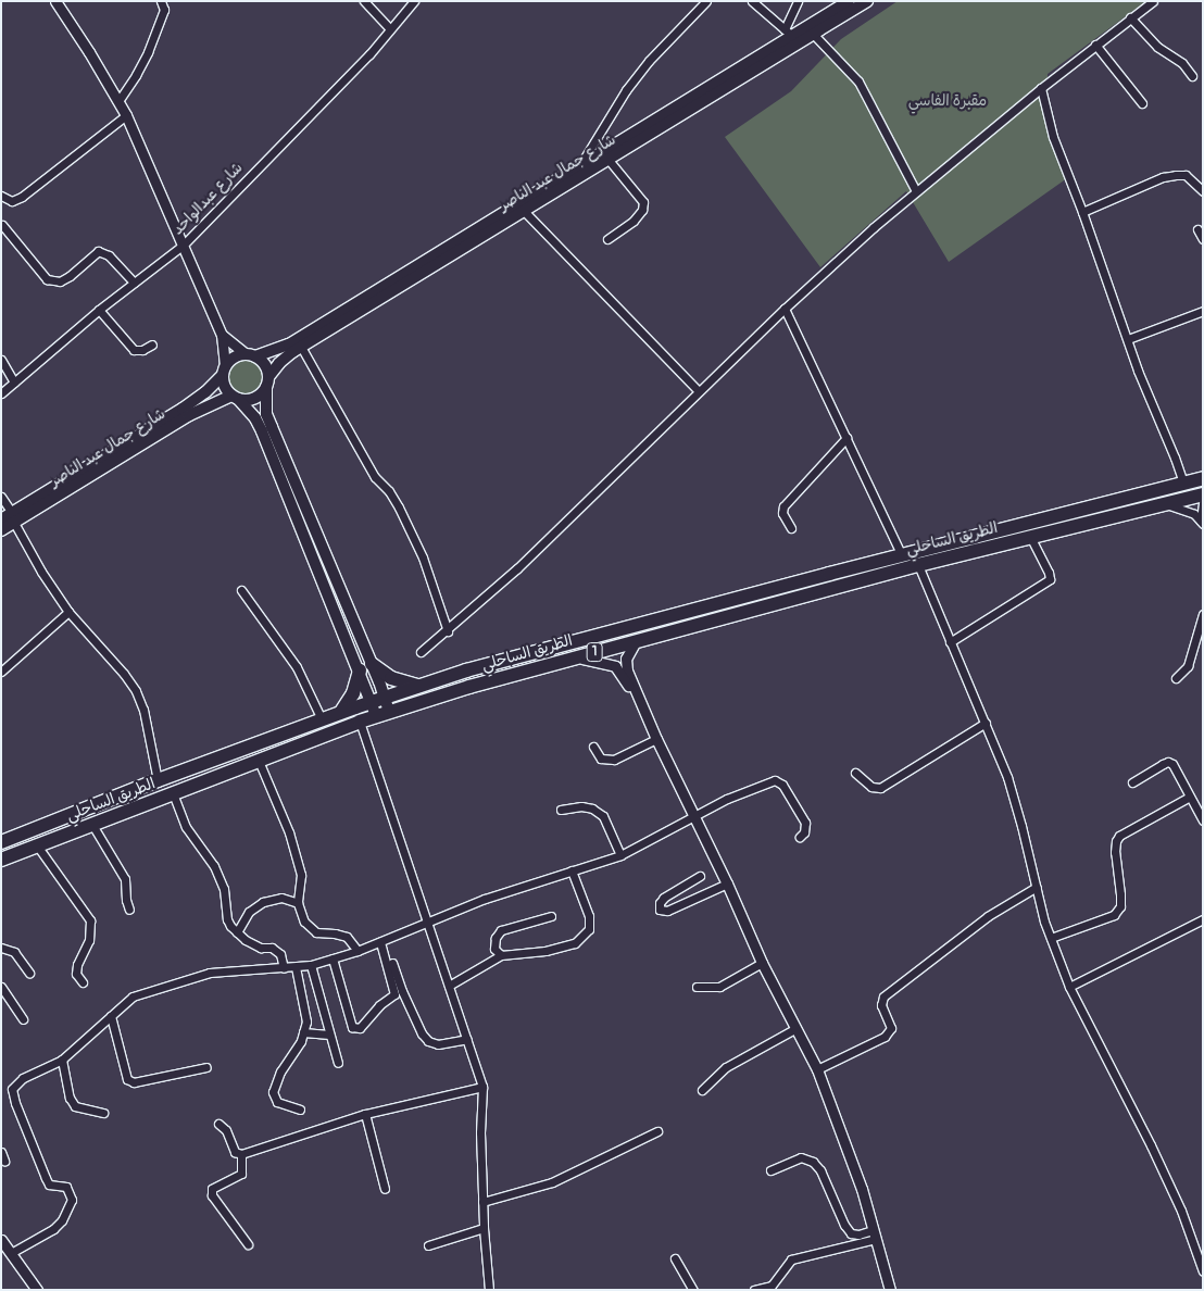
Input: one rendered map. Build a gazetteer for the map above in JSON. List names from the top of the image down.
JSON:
{
  "streets": {
    "highway": ["الطريق الساحلي", "1"],
    "main road": ["شارع جمال عبد الناصر"],
    "street": ["شارع عبدالواحد"]
  },
  "parks": ["مقبرة الفاسي"]
}
